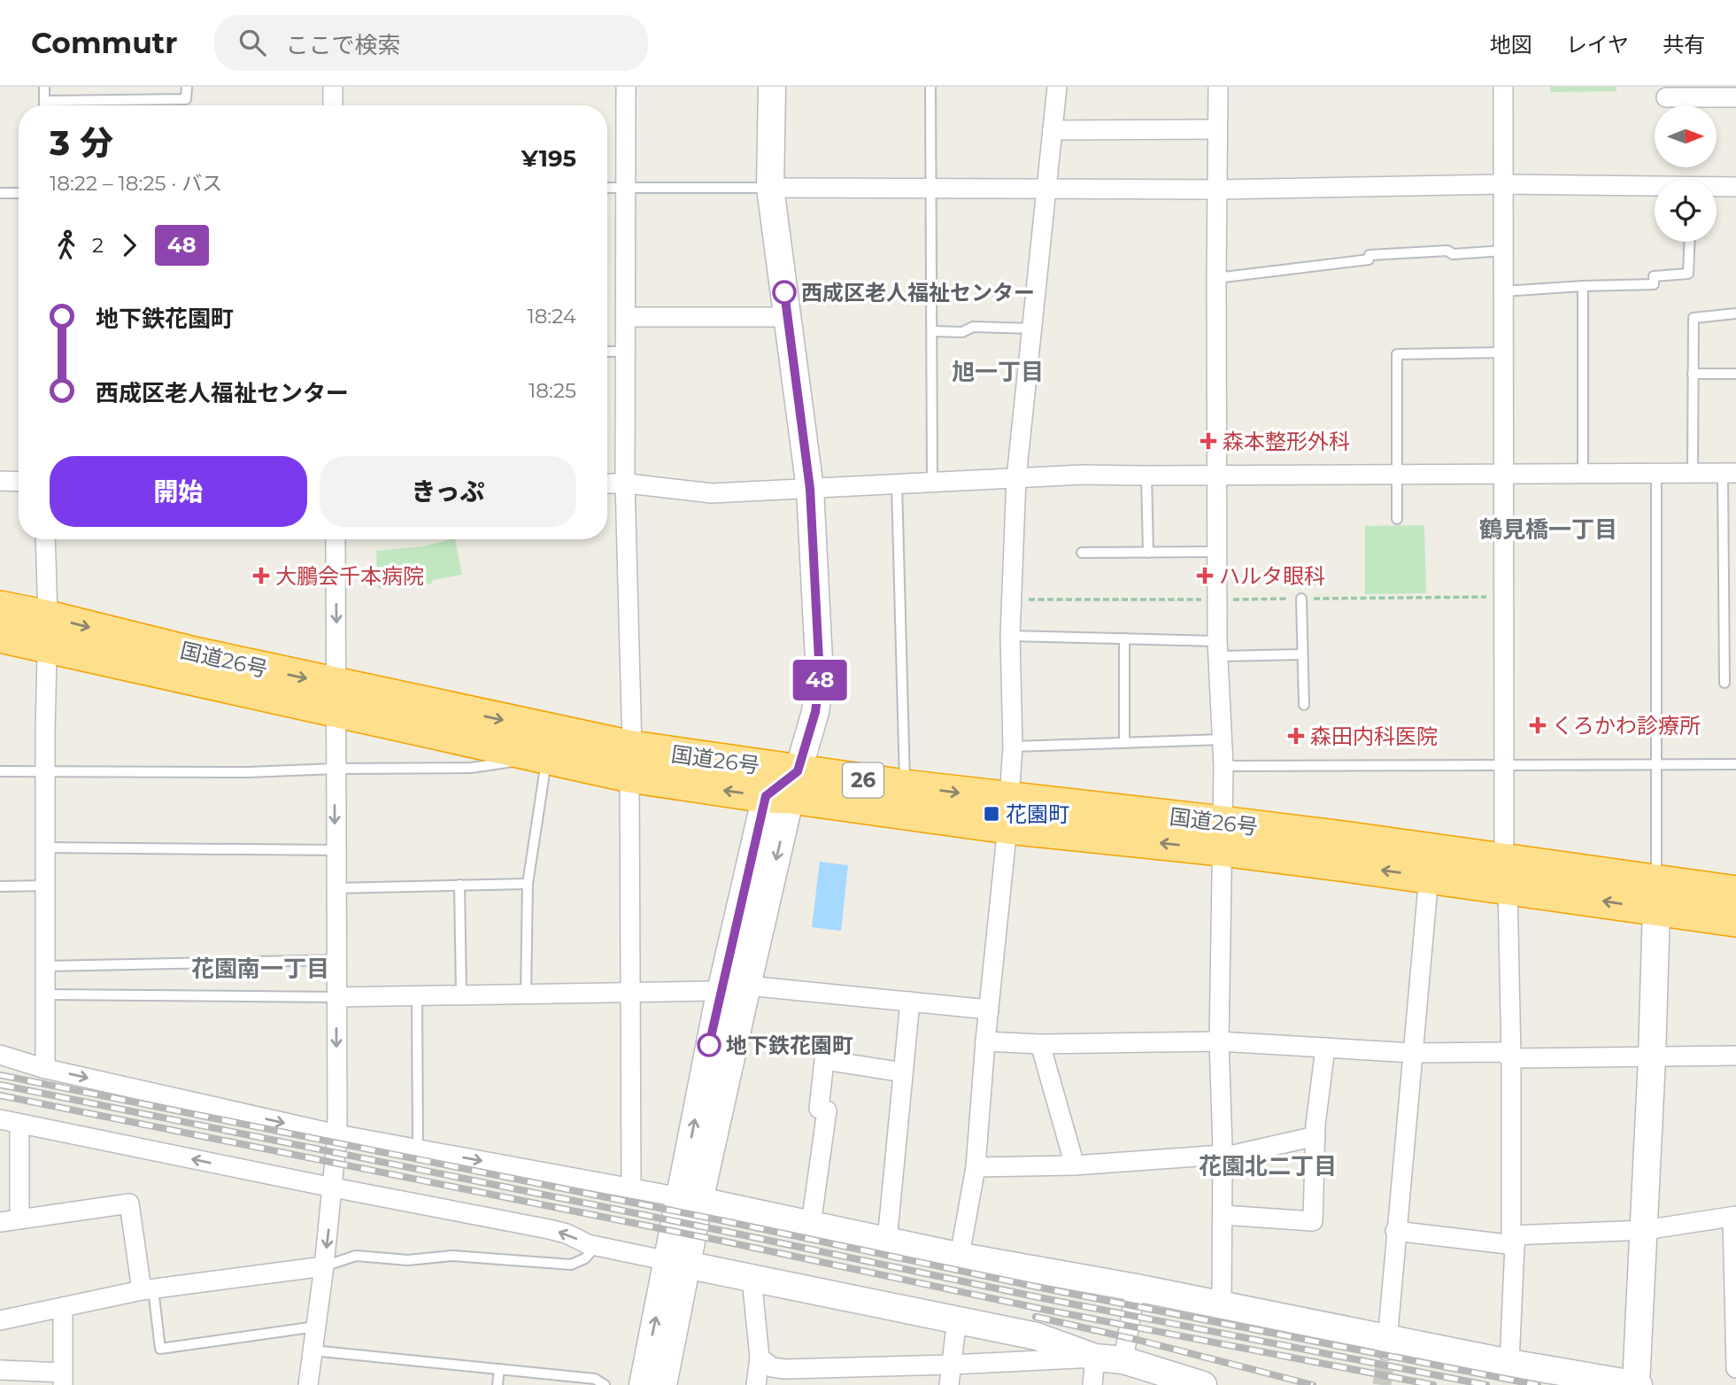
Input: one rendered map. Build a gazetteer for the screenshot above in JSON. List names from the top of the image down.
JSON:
{
  "streets": {
    "highway": ["国道26号", "26"]
  },
  "districts": [
    "旭一丁目",
    "鶴見橋一丁目",
    "花園南一丁目",
    "花園北二丁目"
  ],
  "places": {
    "other": ["西成区老人福祉センター", "地下鉄花園町"],
    "health": [
      "森本整形外科",
      "大鵬会千本病院",
      "ハルタ眼科",
      "くろかわ診療所",
      "森田内科医院"
    ],
    "transit": ["花園町"]
  },
  "lines": ["bus line 48"],
  "north": "right",
  "page": {
    "header": "Commutr",
    "search": "ここで検索",
    "nav": ["地図", "レイヤ", "共有"],
    "on_map": "48",
    "heading": ["3 分", "18:22 – 18:25 · バス", "¥195"],
    "legs": ["2", "48"],
    "list": [
      {
        "name": "地下鉄花園町",
        "value": "18:24"
      },
      {
        "name": "西成区老人福祉センター",
        "value": "18:25"
      }
    ],
    "buttons": ["開始", "きっぷ"]
  }
}
